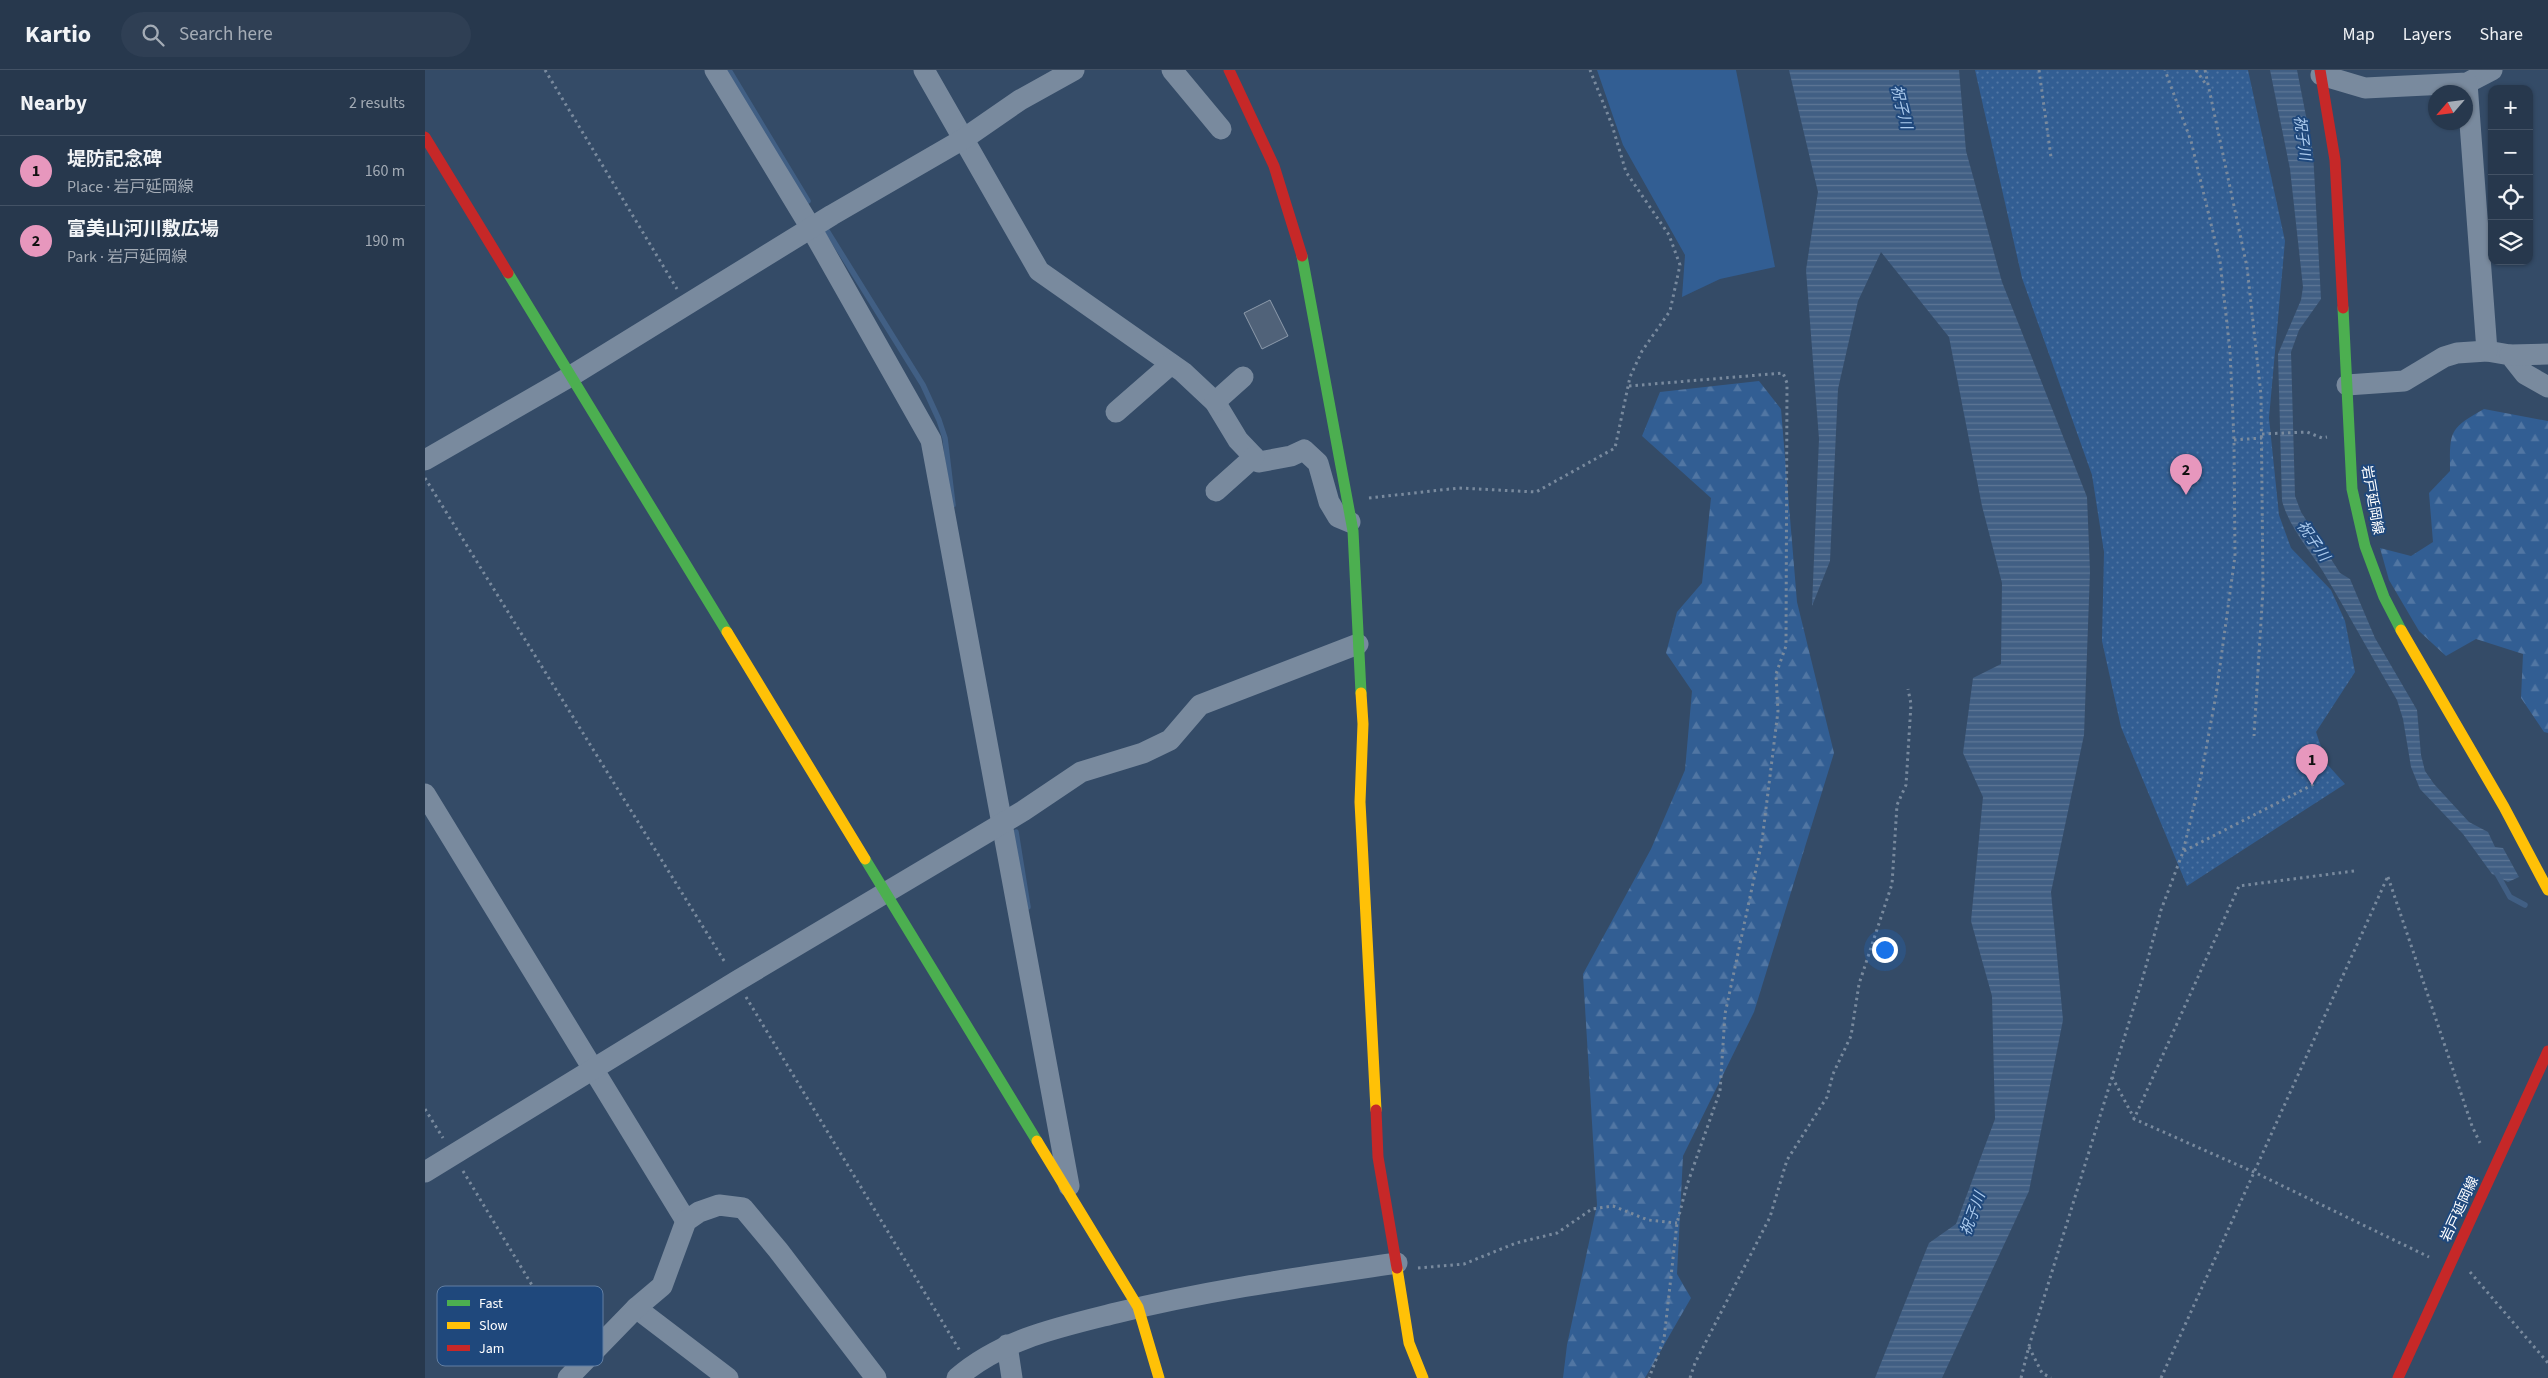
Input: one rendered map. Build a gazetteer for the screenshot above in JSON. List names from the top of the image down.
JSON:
{
  "streets": {
    "street": ["岩戸延岡線"]
  },
  "water": ["祝子川"],
  "legend": ["Fast", "Slow", "Jam"],
  "north": "bottom left",
  "page": {
    "header": "Kartio",
    "search": "Search here",
    "nav": ["Map", "Layers", "Share"],
    "heading": ["Nearby", "2 results"],
    "map_buttons": ["+", "−"],
    "list": [
      {
        "mark": "1",
        "name": "堤防記念碑",
        "note": "Place · 岩戸延岡線",
        "value": "160 m"
      },
      {
        "mark": "2",
        "name": "富美山河川敷広場",
        "note": "Park · 岩戸延岡線",
        "value": "190 m"
      }
    ],
    "pins": ["2", "1"]
  }
}
